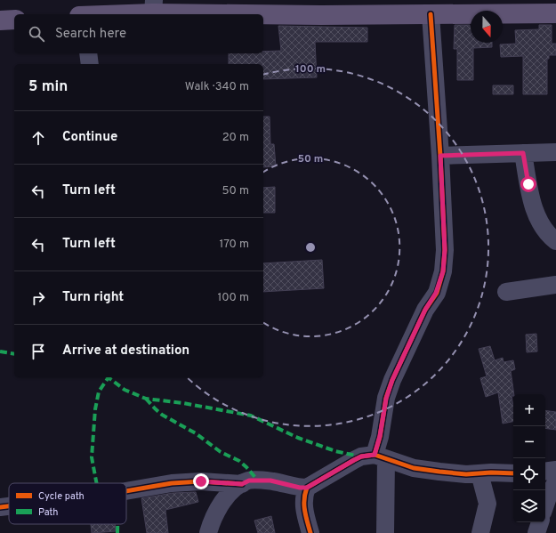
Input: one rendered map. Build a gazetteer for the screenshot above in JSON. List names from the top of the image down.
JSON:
{
  "legend": ["Cycle path", "Path"],
  "north": "bottom",
  "page": {
    "search": "Search here",
    "heading": ["5 min", "Walk · 340 m"],
    "list": [
      ["Continue", "20 m"],
      ["Turn left", "50 m"],
      ["Turn left", "170 m"],
      ["Turn right", "100 m"],
      "Arrive at destination"
    ],
    "map_buttons": ["+", "−"]
  },
  "rings": ["100 m", "50 m"]
}
